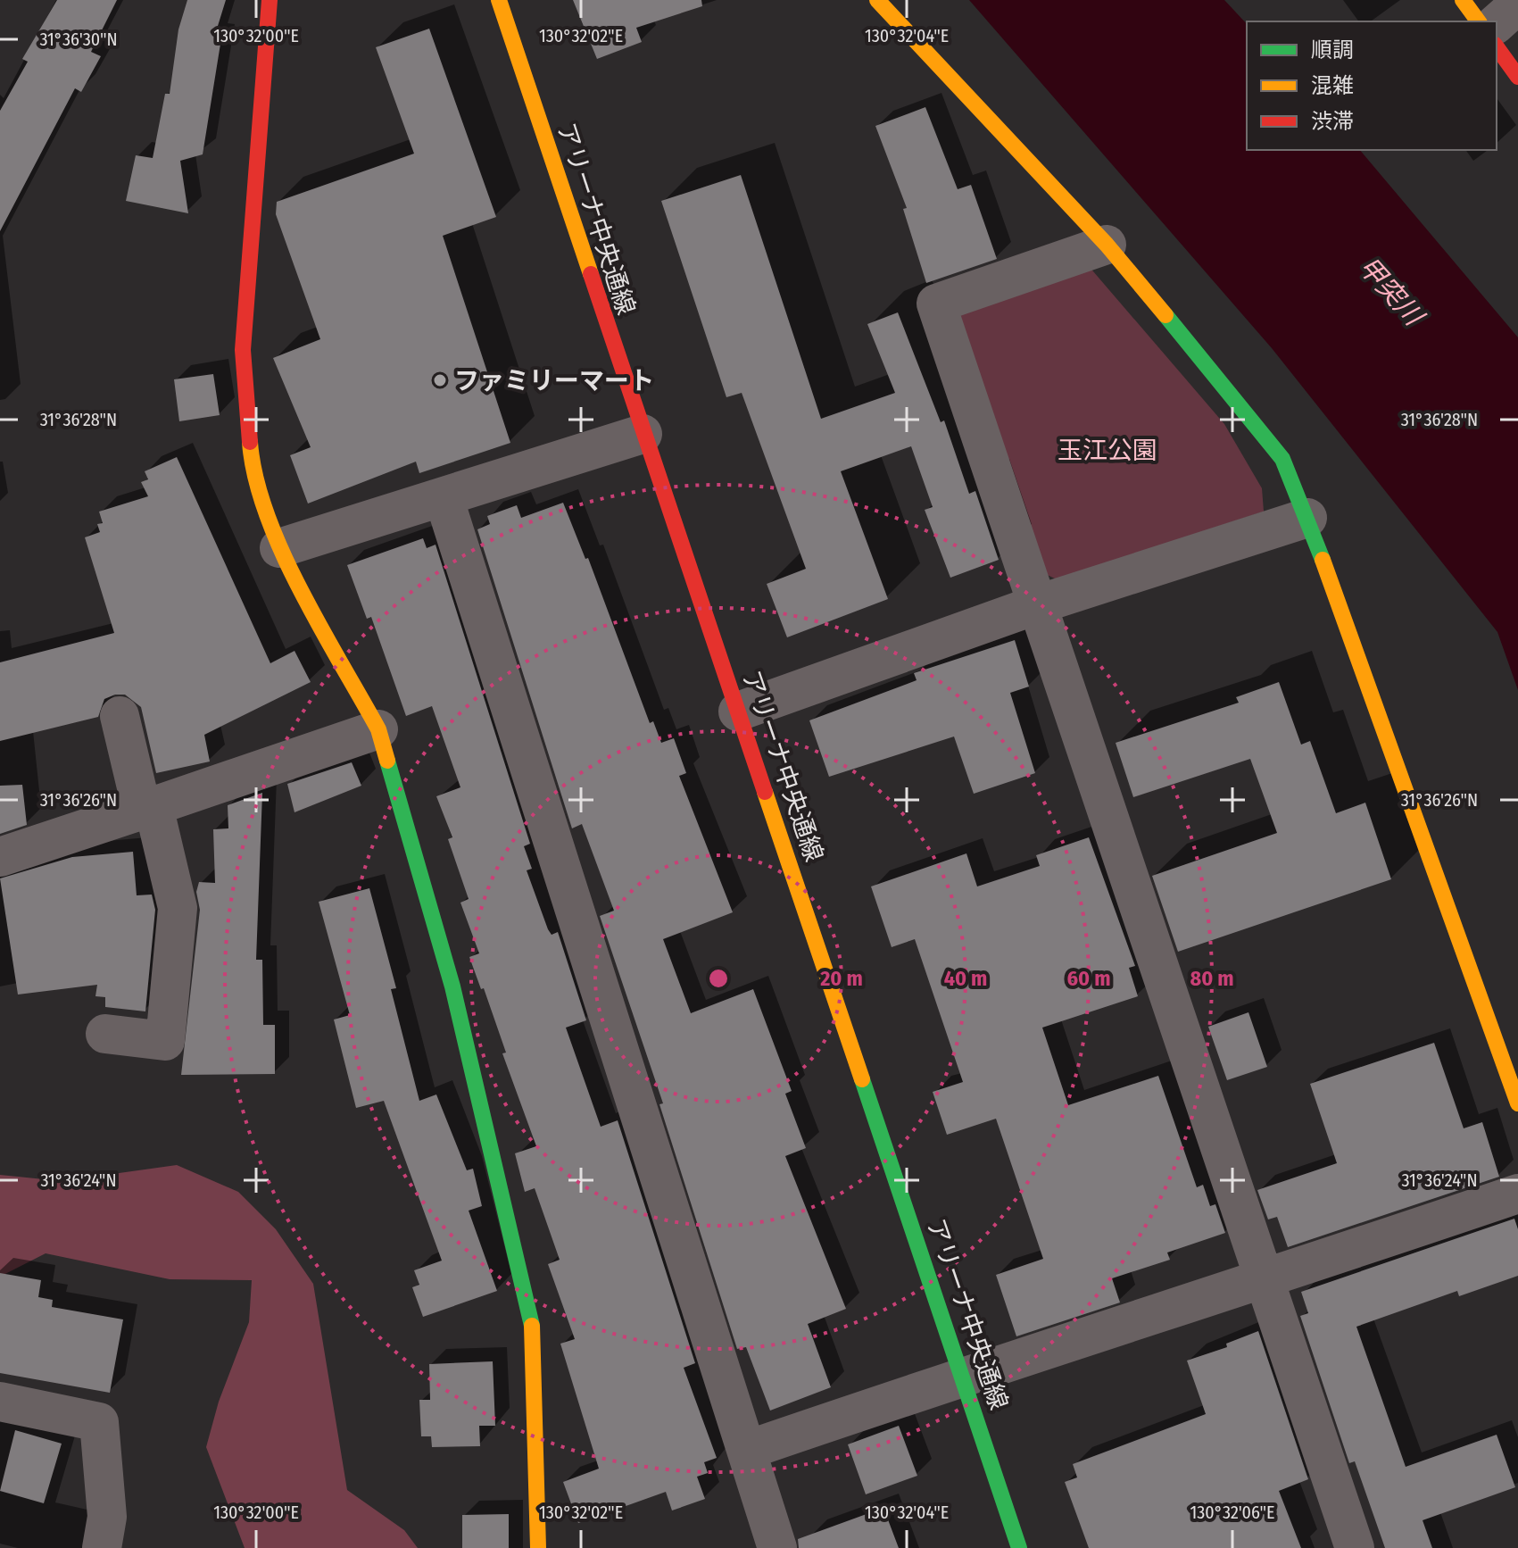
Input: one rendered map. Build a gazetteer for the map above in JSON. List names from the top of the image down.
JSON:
{
  "streets": {
    "main road": ["アリーナ中央通線"]
  },
  "water": ["甲突川"],
  "parks": ["玉江公園"],
  "places": ["ファミリーマート"],
  "legend": ["順調", "混雑", "渋滞"],
  "coordinates": [
    "130°32'00\"E",
    "130°32'02\"E",
    "130°32'04\"E",
    "31°36'30\"N",
    "31°36'28\"N",
    "31°36'26\"N",
    "31°36'24\"N",
    "130°32'06\"E"
  ],
  "rings": [
    "20 m",
    "40 m",
    "60 m",
    "80 m"
  ]
}
